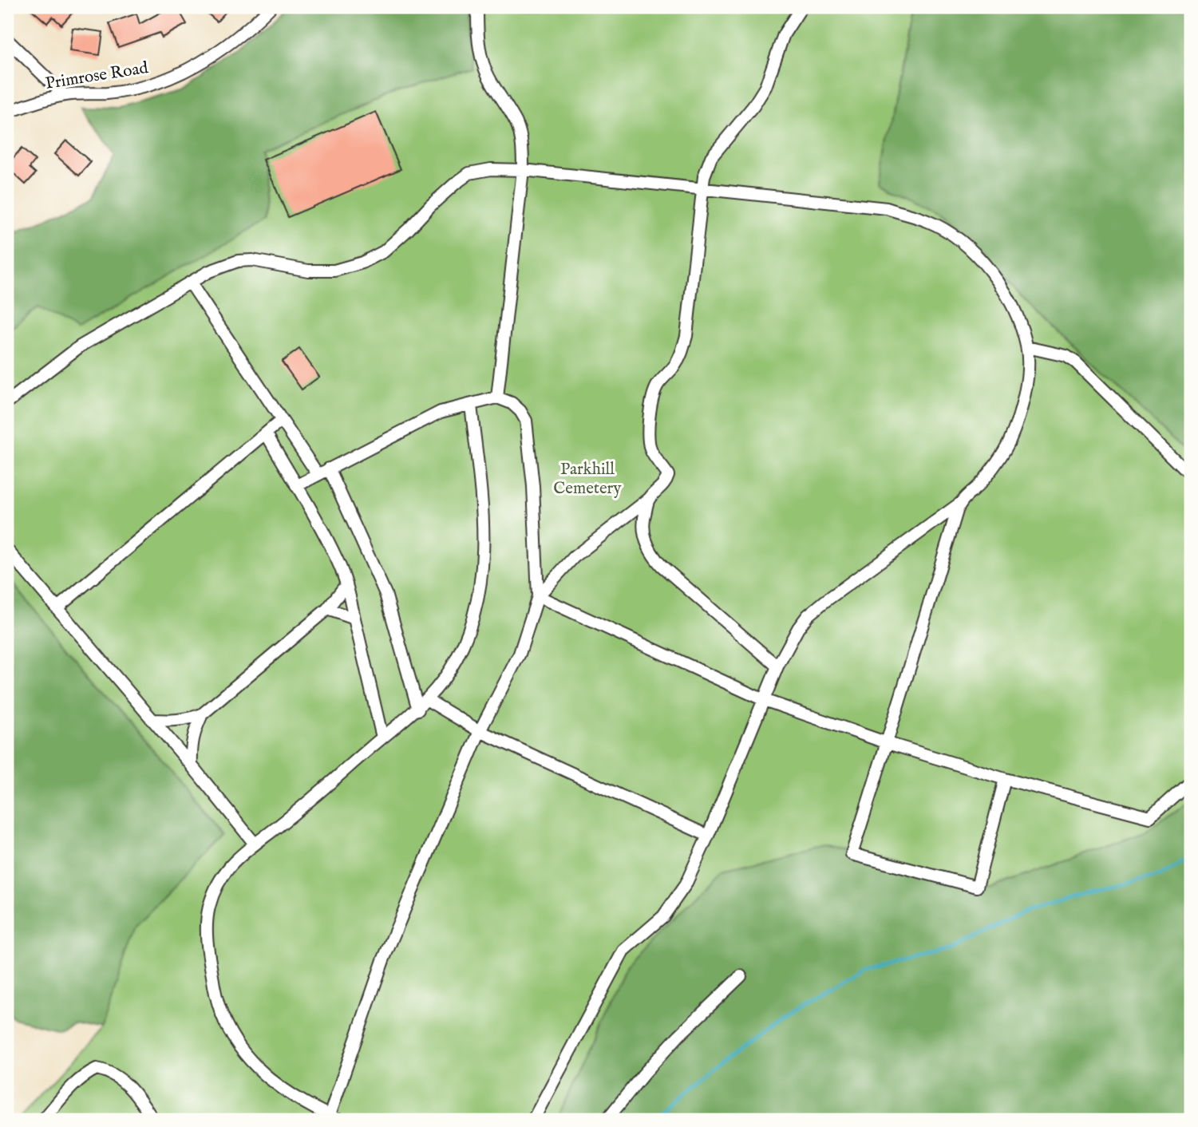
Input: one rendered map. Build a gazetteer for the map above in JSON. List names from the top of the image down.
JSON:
{
  "streets": {
    "street": ["Primrose Road"]
  },
  "parks": ["Parkhill Cemetery"]
}
